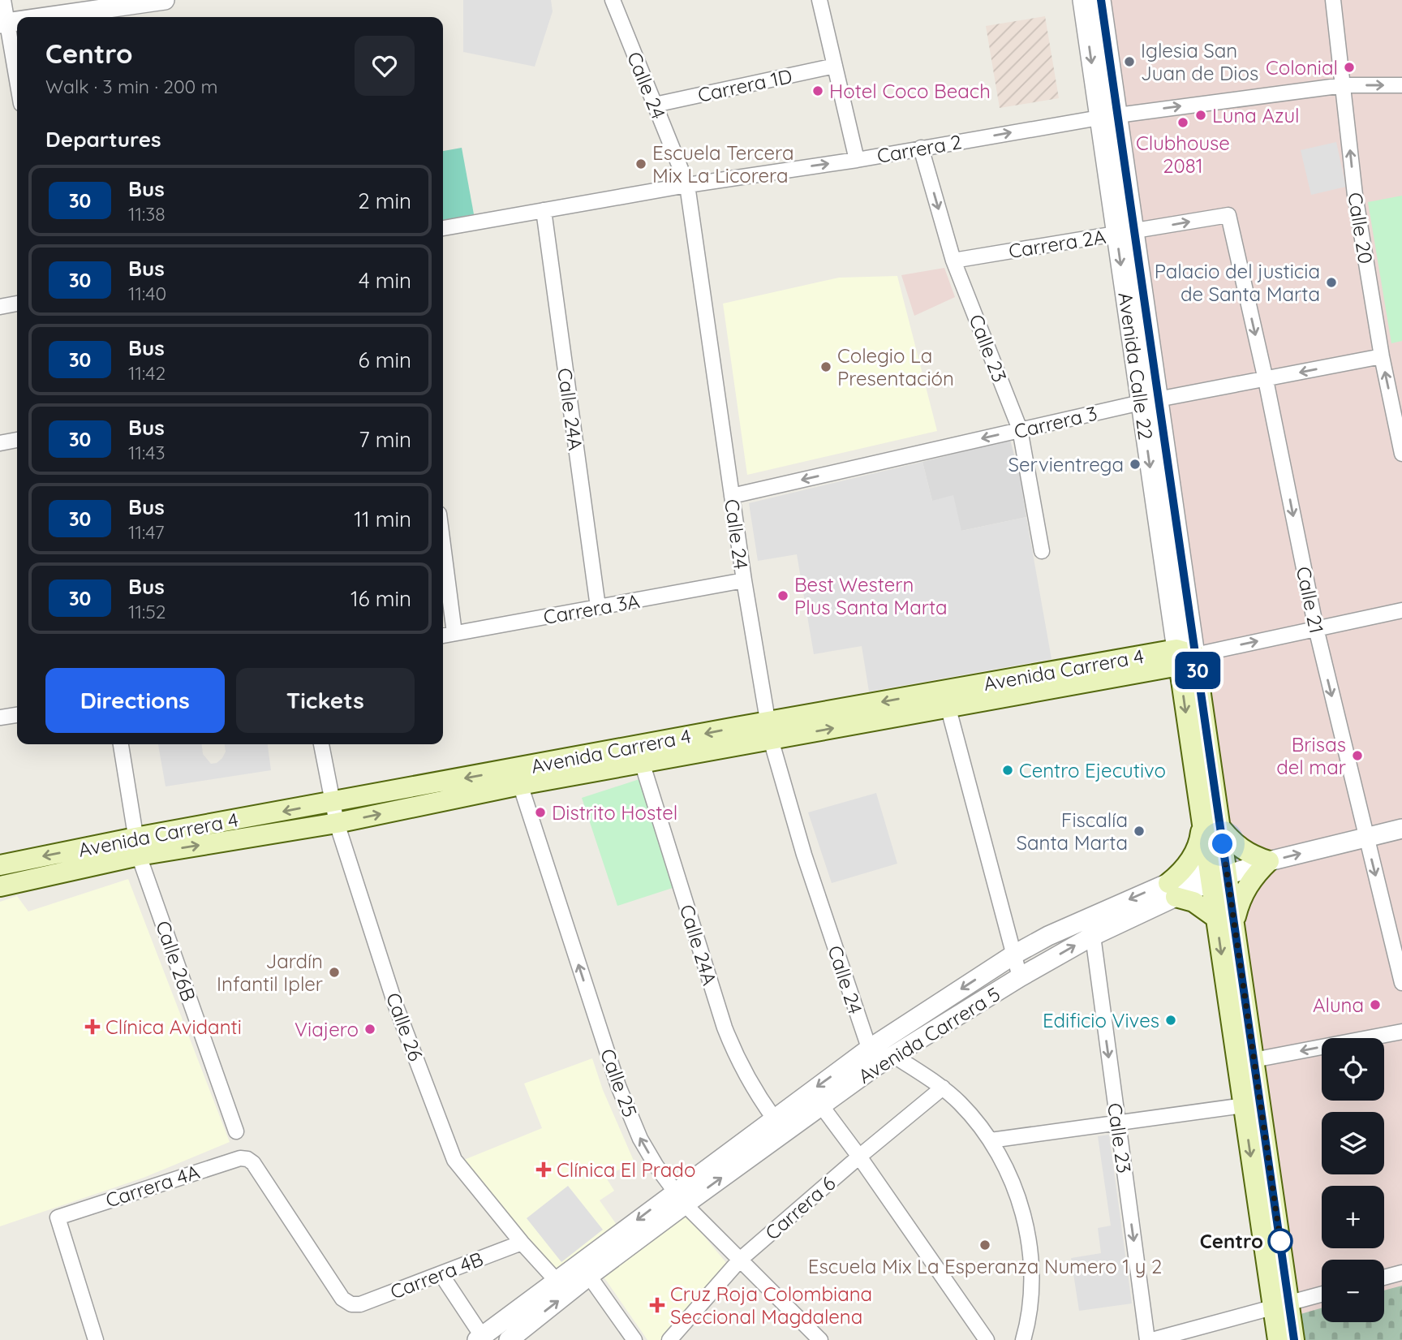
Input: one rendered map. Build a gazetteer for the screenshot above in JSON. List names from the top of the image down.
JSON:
{
  "streets": {
    "main road": ["Avenida Calle 22", "Avenida Carrera 4"],
    "street": [
      "Calle 24",
      "Carrera 1D",
      "Carrera 2",
      "Calle 20",
      "Carrera 2A",
      "Calle 23",
      "Calle 24A",
      "Carrera 3",
      "Calle 21",
      "Carrera 3A",
      "Calle 26B",
      "Calle 26",
      "Avenida Carrera 5",
      "Calle 25",
      "Carrera 4A",
      "Carrera 6",
      "Carrera 4B"
    ]
  },
  "crossings": [
    ["Calle 24", "Carrera 1D"],
    ["Calle 24", "Carrera 2"],
    ["Calle 24", "Carrera 3"],
    ["Calle 24", "Carrera 3A"],
    ["Calle 24", "Avenida Carrera 4"],
    ["Calle 24", "Avenida Carrera 5"],
    ["Carrera 2", "Calle 20"],
    ["Carrera 2", "Calle 23"],
    ["Carrera 2", "Avenida Calle 22"],
    ["Carrera 2", "Calle 24A"],
    ["Calle 20", "Carrera 3"],
    ["Carrera 2A", "Calle 23"],
    ["Carrera 2A", "Avenida Calle 22"],
    ["Carrera 2A", "Calle 21"],
    ["Calle 23", "Carrera 3"],
    ["Calle 23", "Avenida Carrera 5"],
    ["Avenida Calle 22", "Carrera 3"],
    ["Avenida Calle 22", "Avenida Carrera 4"],
    ["Avenida Calle 22", "Avenida Carrera 5"],
    ["Calle 24A", "Carrera 3A"],
    ["Calle 24A", "Avenida Carrera 4"],
    ["Calle 24A", "Avenida Carrera 5"],
    ["Carrera 3", "Calle 21"],
    ["Calle 21", "Avenida Carrera 5"],
    ["Avenida Carrera 4", "Calle 26B"],
    ["Avenida Carrera 4", "Calle 26"],
    ["Avenida Carrera 4", "Calle 25"],
    ["Calle 26", "Avenida Carrera 5"],
    ["Calle 26", "Carrera 4B"],
    ["Avenida Carrera 5", "Calle 25"],
    ["Calle 25", "Carrera 6"],
    ["Carrera 4A", "Carrera 4B"]
  ],
  "one_way": [
    "Carrera 2",
    "Calle 20",
    "Carrera 2A",
    "Carrera 3",
    "Calle 21",
    "Calle 25"
  ],
  "places": {
    "other": [
      "Iglesia San Juan de Dios",
      "Colonial",
      "Hotel Coco Beach",
      "Luna Azul",
      "Clubhouse 2081",
      "Escuela Tercera Mix La Licorera",
      "Palacio del justicia de Santa Marta",
      "Colegio La Presentación",
      "Servientrega",
      "Best Western Plus Santa Marta",
      "Brisas del mar",
      "Centro Ejecutivo",
      "Distrito Hostel",
      "Fiscalía Santa Marta",
      "Jardín Infantil Ipler",
      "Aluna",
      "Edificio Vives",
      "Viajero",
      "Centro",
      "Escuela Mix La Esperanza Numero 1 y 2"
    ],
    "health": ["Clínica Avidanti", "Clínica El Prado", "Cruz Roja Colombiana Seccional Magdalena"]
  },
  "lines": ["bus line 30"],
  "page": {
    "on_map": "30",
    "heading": [
      ["Centro", "Walk · 3 min · 200 m"],
      "Departures"
    ],
    "list": [
      {
        "mark": "30",
        "name": "Bus",
        "note": "11:38",
        "value": "2 min"
      },
      {
        "mark": "30",
        "name": "Bus",
        "note": "11:40",
        "value": "4 min"
      },
      {
        "mark": "30",
        "name": "Bus",
        "note": "11:42",
        "value": "6 min"
      },
      {
        "mark": "30",
        "name": "Bus",
        "note": "11:43",
        "value": "7 min"
      },
      {
        "mark": "30",
        "name": "Bus",
        "note": "11:47",
        "value": "11 min"
      },
      {
        "mark": "30",
        "name": "Bus",
        "note": "11:52",
        "value": "16 min"
      }
    ],
    "buttons": ["Directions", "Tickets"],
    "map_buttons": ["+", "−"]
  }
}
